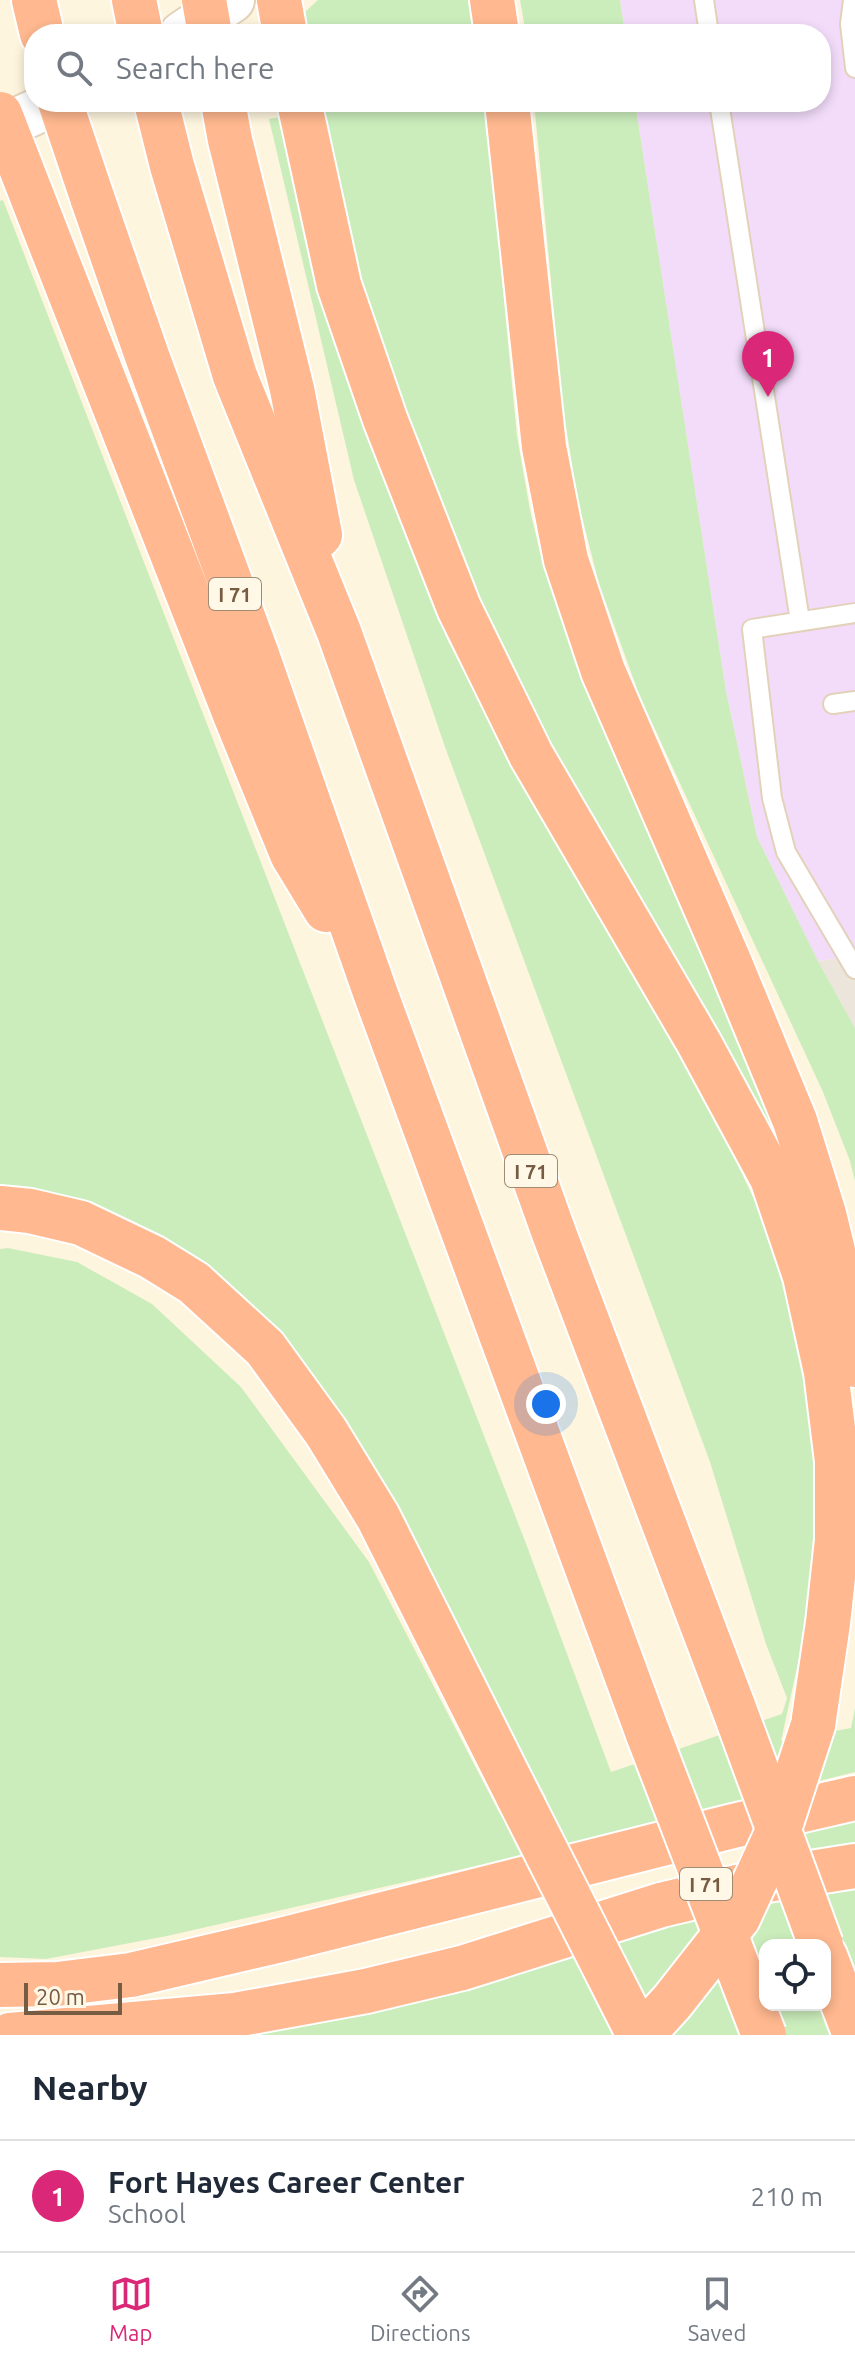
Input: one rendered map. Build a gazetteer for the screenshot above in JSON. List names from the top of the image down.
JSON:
{
  "streets": {
    "highway": ["I 71"]
  },
  "scale_bar": "20 m",
  "page": {
    "search": "Search here",
    "pins": "1",
    "scale": "20 m",
    "heading": "Nearby",
    "list": [
      {
        "mark": "1",
        "name": "Fort Hayes Career Center",
        "note": "School",
        "value": "210 m"
      }
    ],
    "nav": ["Map", "Directions", "Saved"]
  }
}
